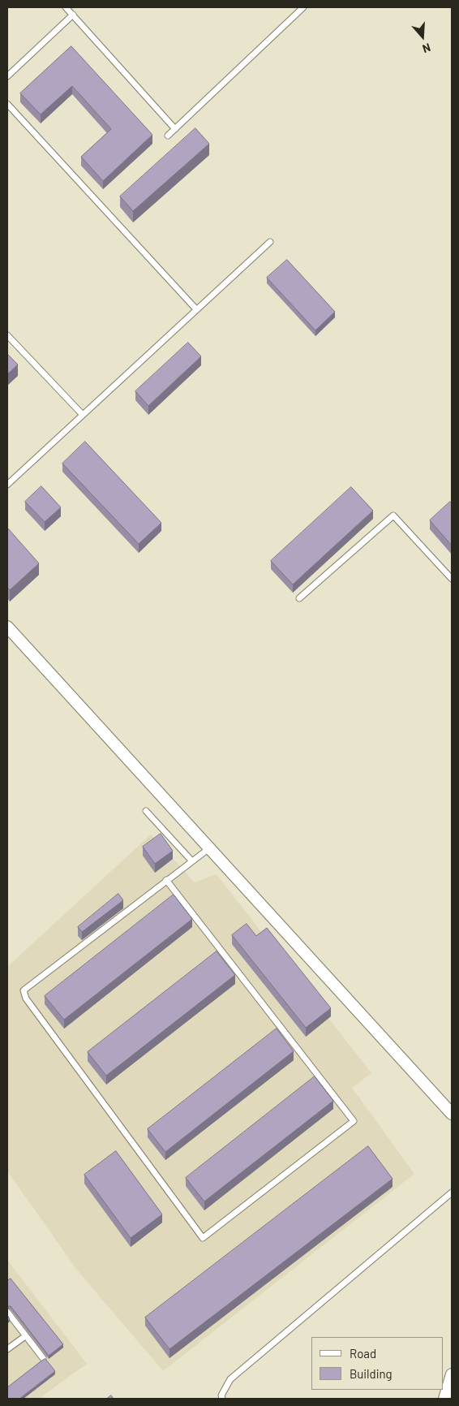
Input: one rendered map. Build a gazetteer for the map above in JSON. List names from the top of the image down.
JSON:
{
  "legend": ["Road", "Building"],
  "north": "bottom"
}
